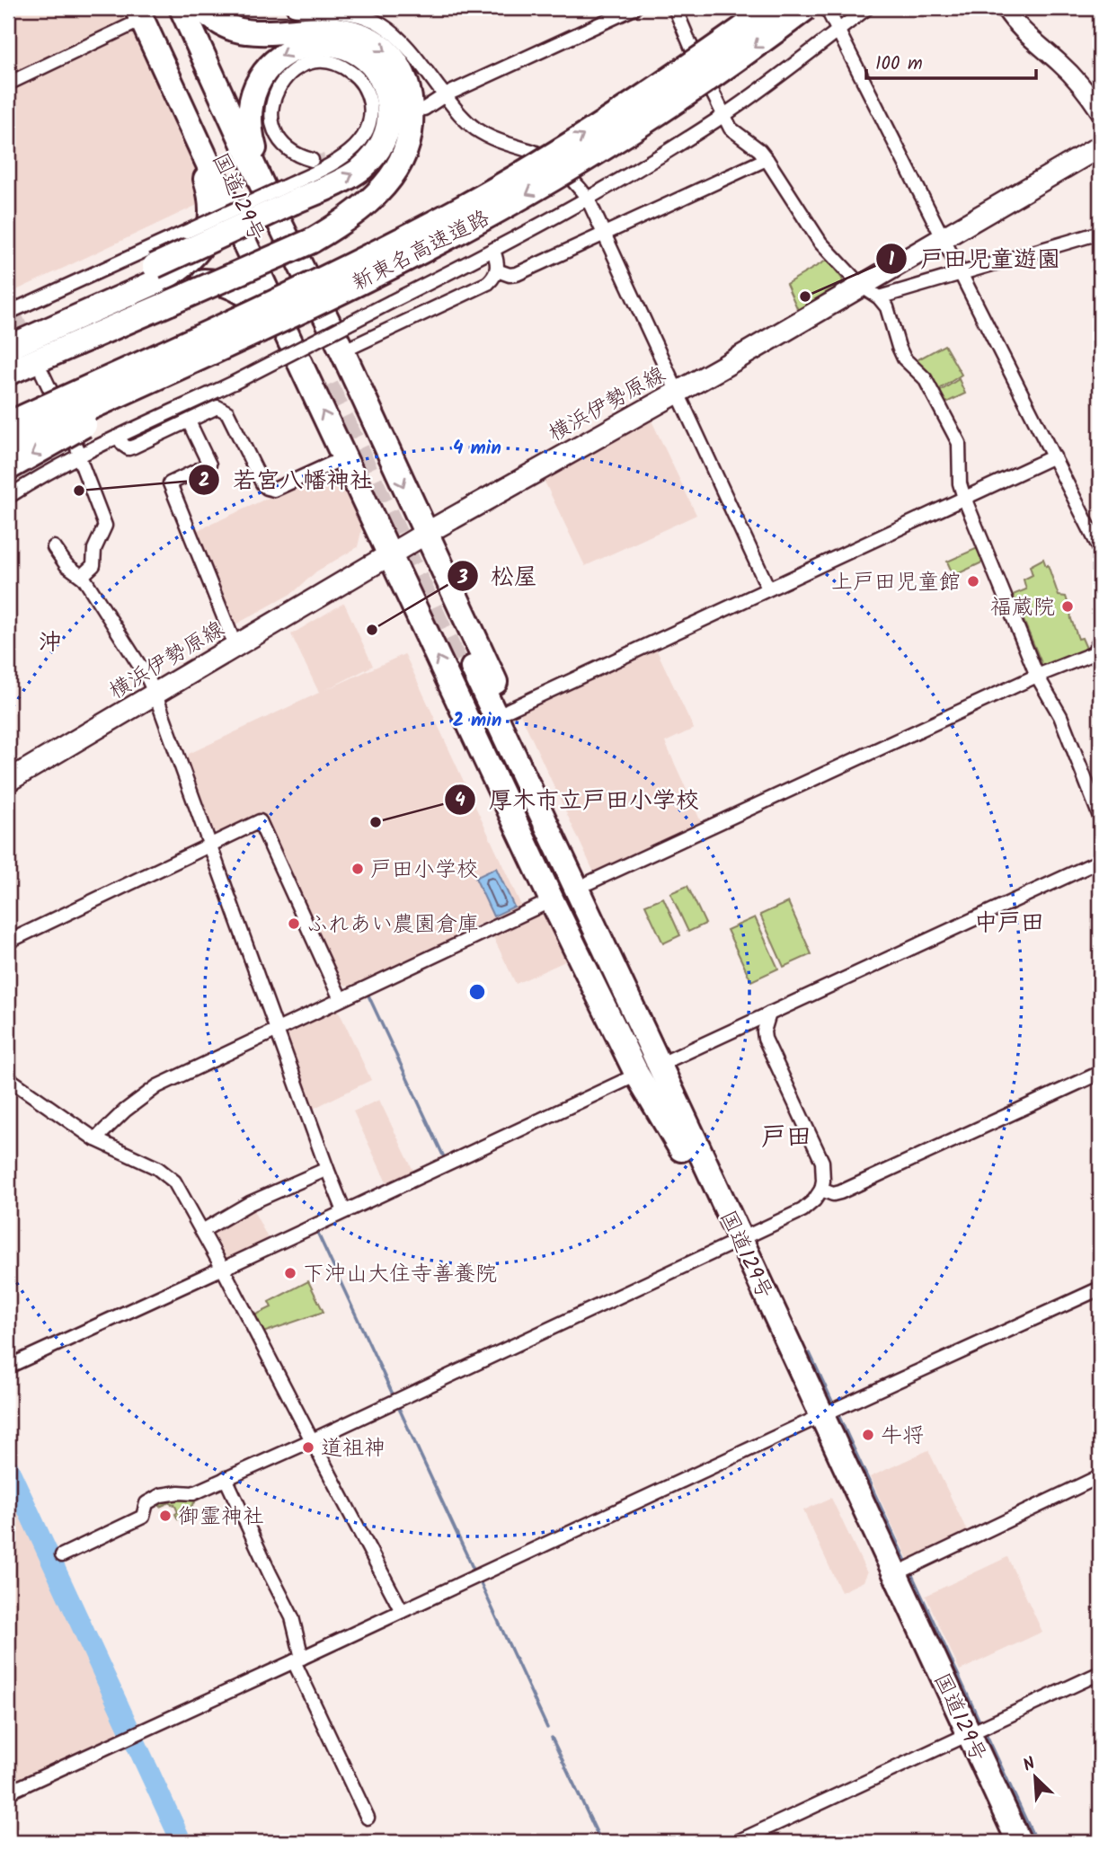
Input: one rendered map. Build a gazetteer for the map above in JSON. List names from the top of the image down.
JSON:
{
  "streets": {
    "highway": ["国道129号", "新東名高速道路"],
    "main road": ["横浜伊勢原線"]
  },
  "districts": ["沖", "中戸田", "戸田"],
  "places": [
    "戸田児童遊園",
    "若宮八幡神社",
    "上戸田児童館",
    "福蔵院",
    "松屋",
    "厚木市立戸田小学校",
    "戸田小学校",
    "ふれあい農園倉庫",
    "下沖山大住寺善養院",
    "牛将",
    "道祖神",
    "御霊神社"
  ],
  "scale_bar": "100 m",
  "north": "top left",
  "rings": ["4 min", "2 min"]
}
